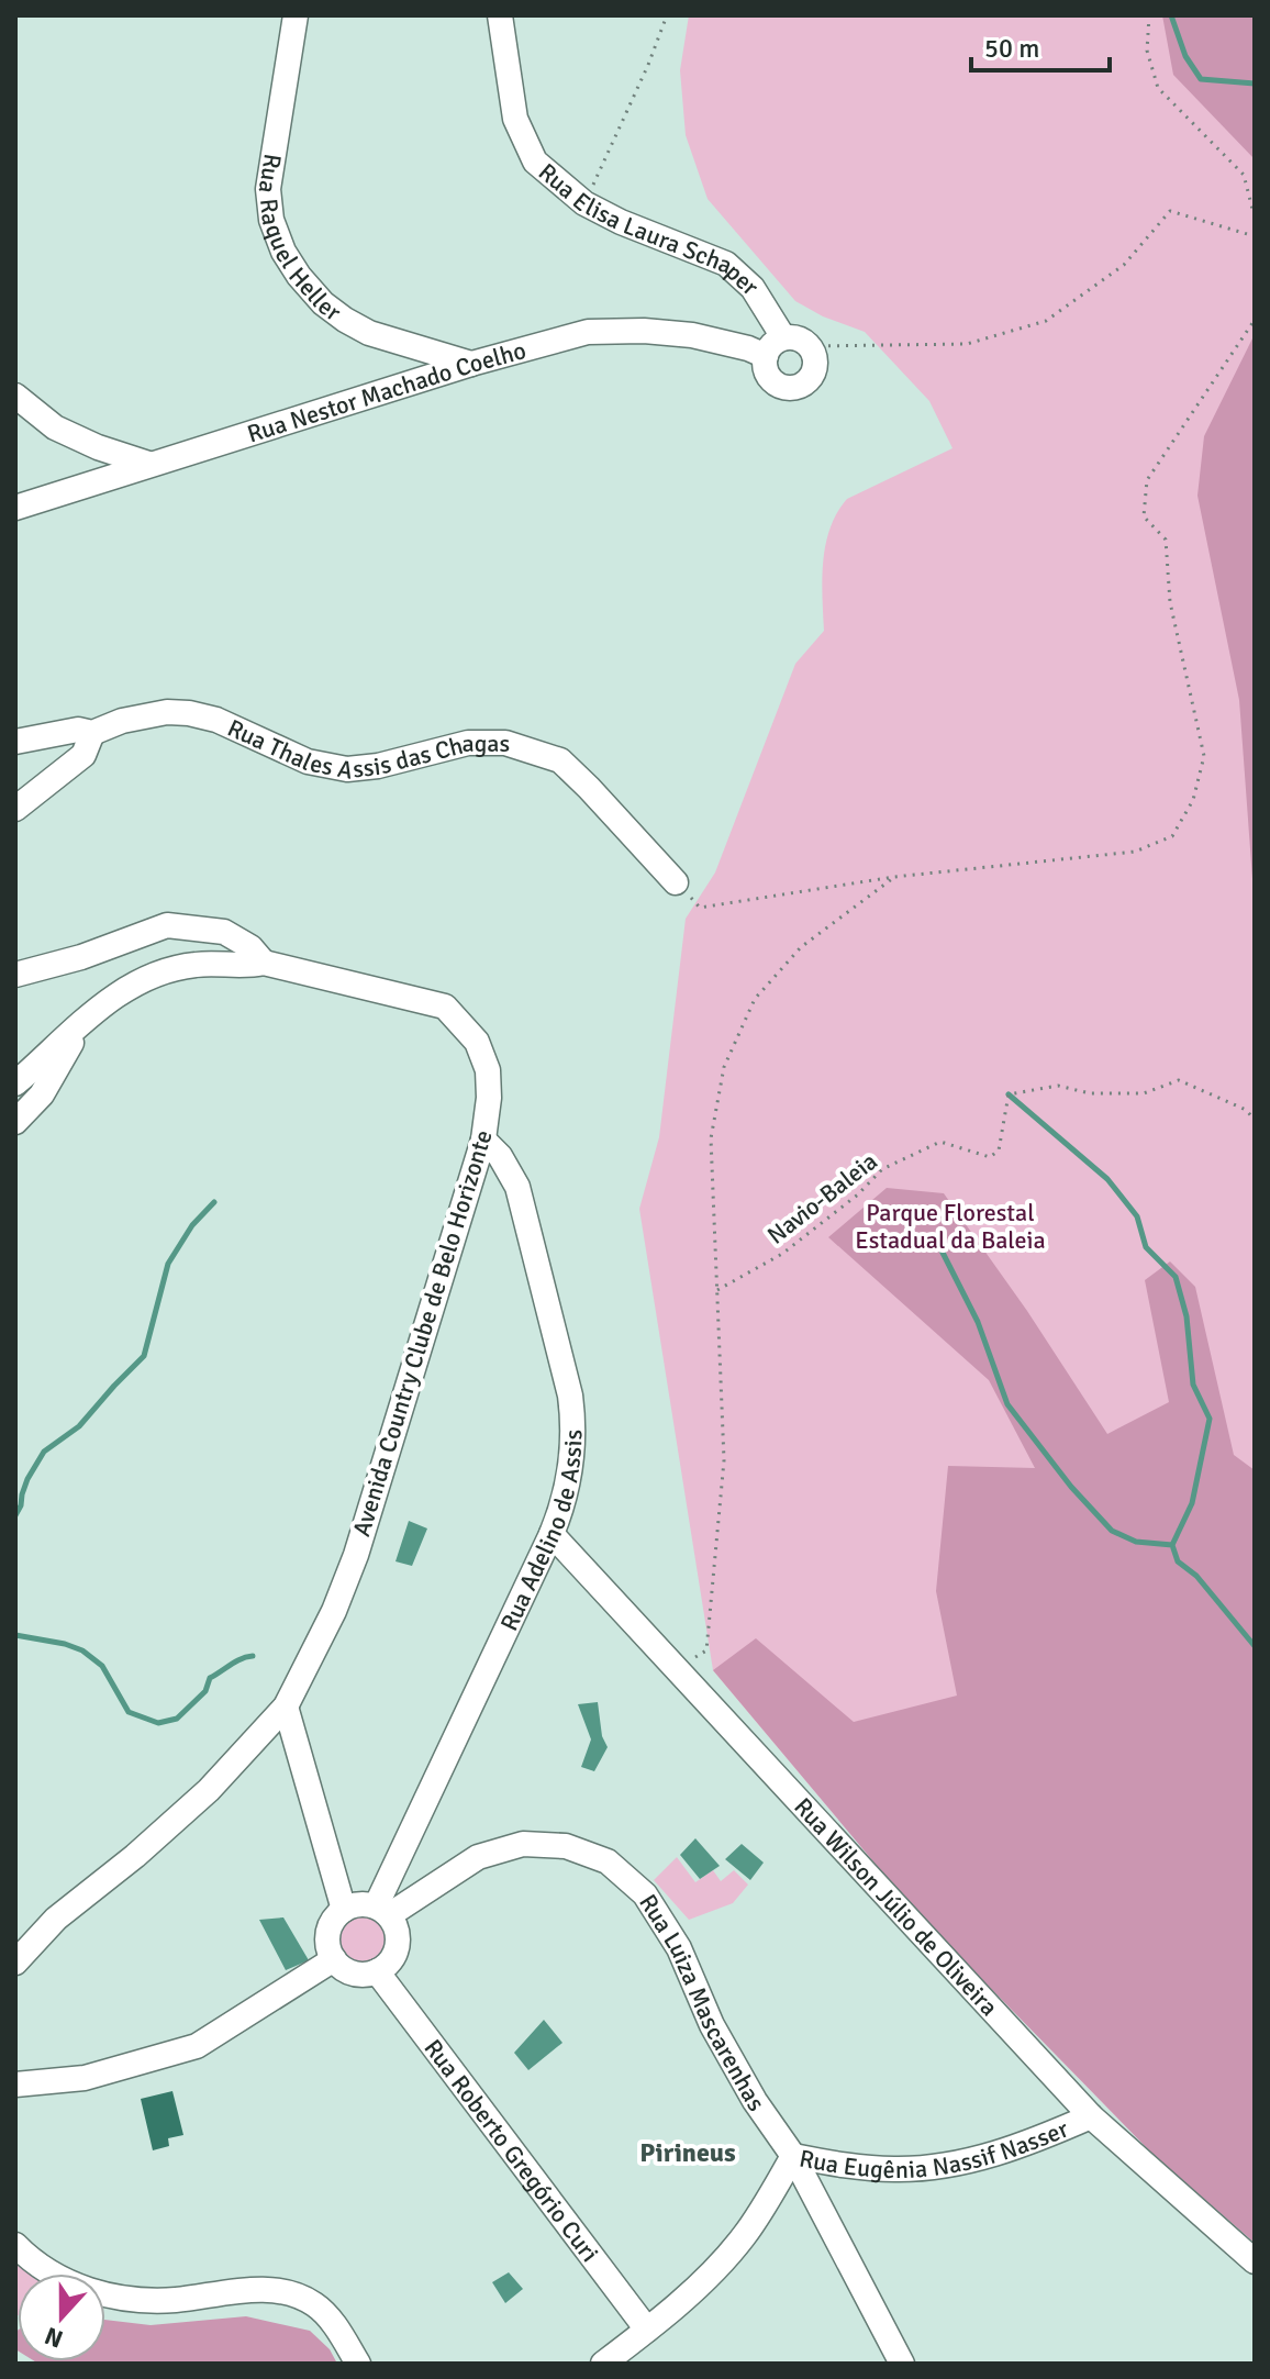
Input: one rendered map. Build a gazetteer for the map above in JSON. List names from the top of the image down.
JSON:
{
  "streets": {
    "street": [
      "Rua Elisa Laura Schaper",
      "Rua Raquel Heller",
      "Rua Nestor Machado Coelho",
      "Rua Thales Assis das Chagas",
      "Avenida Country Clube de Belo Horizonte",
      "Rua Adelino de Assis",
      "Rua Wilson Júlio de Oliveira",
      "Rua Luiza Mascarenhas",
      "Rua Eugênia Nassif Nasser",
      "Rua Roberto Gregório Curi"
    ],
    "path": ["Navio-Baleia"]
  },
  "crossings": [
    ["Rua Elisa Laura Schaper", "Rua Nestor Machado Coelho"],
    ["Rua Raquel Heller", "Rua Nestor Machado Coelho"],
    ["Avenida Country Clube de Belo Horizonte", "Rua Adelino de Assis"],
    ["Rua Adelino de Assis", "Rua Wilson Júlio de Oliveira"],
    ["Rua Adelino de Assis", "Rua Luiza Mascarenhas"],
    ["Rua Adelino de Assis", "Rua Roberto Gregório Curi"],
    ["Rua Wilson Júlio de Oliveira", "Rua Eugênia Nassif Nasser"],
    ["Rua Luiza Mascarenhas", "Rua Eugênia Nassif Nasser"],
    ["Rua Luiza Mascarenhas", "Rua Roberto Gregório Curi"],
    ["Rua Eugênia Nassif Nasser", "Rua Roberto Gregório Curi"]
  ],
  "districts": ["Pirineus"],
  "parks": ["Parque Florestal Estadual da Baleia"],
  "scale_bar": "50 m",
  "north": "bottom"
}
